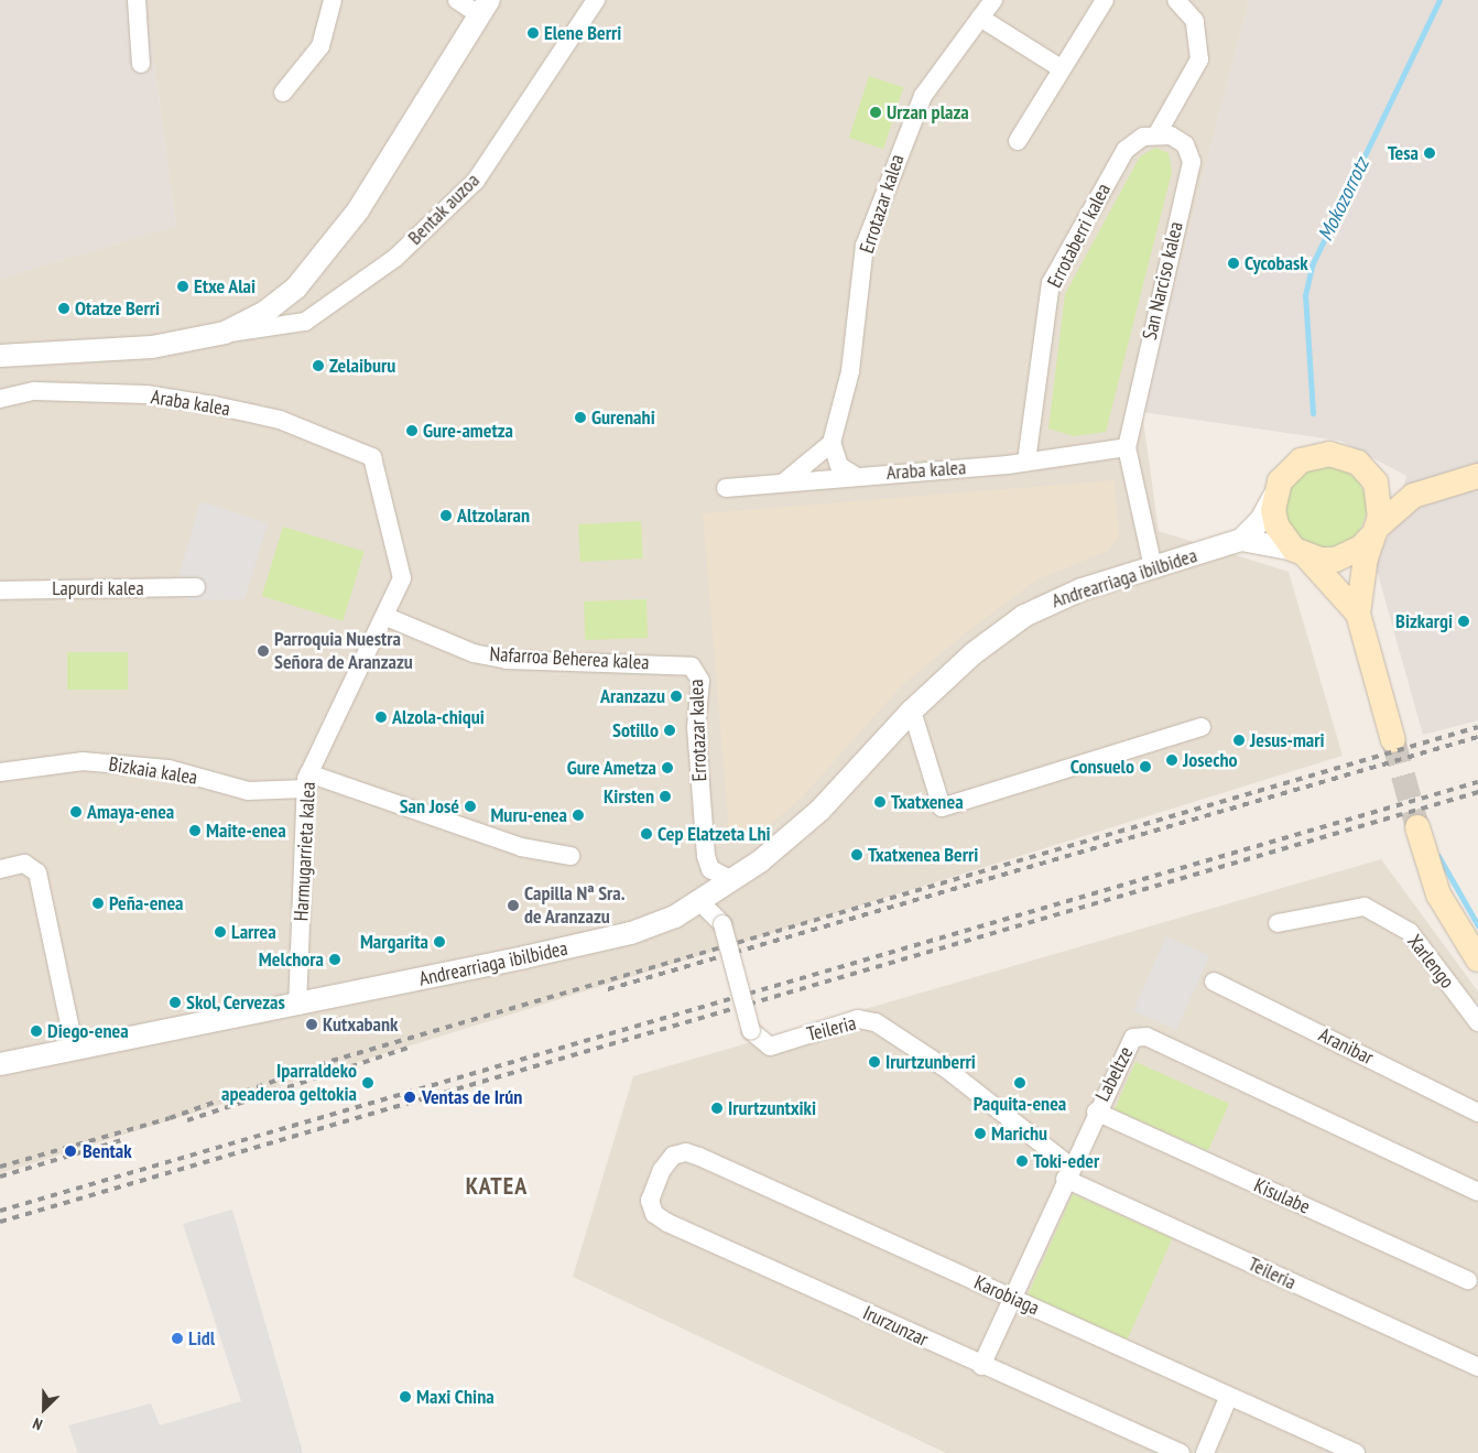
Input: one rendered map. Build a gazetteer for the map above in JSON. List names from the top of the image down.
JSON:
{
  "streets": {
    "street": [
      "Errotazar kalea",
      "Bentak auzoa",
      "Errotaberri kalea",
      "San Narciso kalea",
      "Araba kalea",
      "Andrearriaga ibilbidea",
      "Lapurdi kalea",
      "Nafarroa Beherea kalea",
      "Bizkaia kalea",
      "Harmugarrieta kalea",
      "Xarlengo",
      "Teileria",
      "Aranibar",
      "Labeltze",
      "Kisulabe",
      "Karobiaga",
      "Irurzunzar"
    ]
  },
  "crossings": [
    ["Errotazar kalea", "Andrearriaga ibilbidea"],
    ["Errotazar kalea", "Nafarroa Beherea kalea"],
    ["Errotaberri kalea", "San Narciso kalea"],
    ["Errotaberri kalea", "Araba kalea"],
    ["San Narciso kalea", "Araba kalea"],
    ["Araba kalea", "Harmugarrieta kalea"],
    ["Andrearriaga ibilbidea", "Harmugarrieta kalea"],
    ["Andrearriaga ibilbidea", "Teileria"],
    ["Nafarroa Beherea kalea", "Harmugarrieta kalea"],
    ["Bizkaia kalea", "Harmugarrieta kalea"],
    ["Teileria", "Labeltze"],
    ["Labeltze", "Kisulabe"],
    ["Labeltze", "Karobiaga"],
    ["Labeltze", "Irurzunzar"],
    ["Karobiaga", "Irurzunzar"]
  ],
  "districts": ["KATEA"],
  "water": ["Mokozorrotz"],
  "places": [
    "Elene Berri",
    "Urzan plaza",
    "Tesa",
    "Cycobask",
    "Etxe Alai",
    "Otatze Berri",
    "Zelaiburu",
    "Gurenahi",
    "Gure-ametza",
    "Altzolaran",
    "Bizkargi",
    "Parroquia Nuestra Señora de Aranzazu",
    "Aranzazu",
    "Alzola-chiqui",
    "Sotillo",
    "Jesus-mari",
    "Josecho",
    "Consuelo",
    "Gure Ametza",
    "Kirsten",
    "Txatxenea",
    "San José",
    "Amaya-enea",
    "Muru-enea",
    "Maite-enea",
    "Cep Elatzeta Lhi",
    "Txatxenea Berri",
    "Peña-enea",
    "Capilla Nª Sra. de Aranzazu",
    "Larrea",
    "Margarita",
    "Melchora",
    "Skol, Cervezas",
    "Kutxabank",
    "Diego-enea",
    "Irurtzunberri",
    "Iparraldeko apeaderoa geltokia",
    "Paquita-enea",
    "Ventas de Irún",
    "Irurtzuntxiki",
    "Marichu",
    "Bentak",
    "Toki-eder",
    "Lidl",
    "Maxi China"
  ],
  "north": "bottom left"
}
